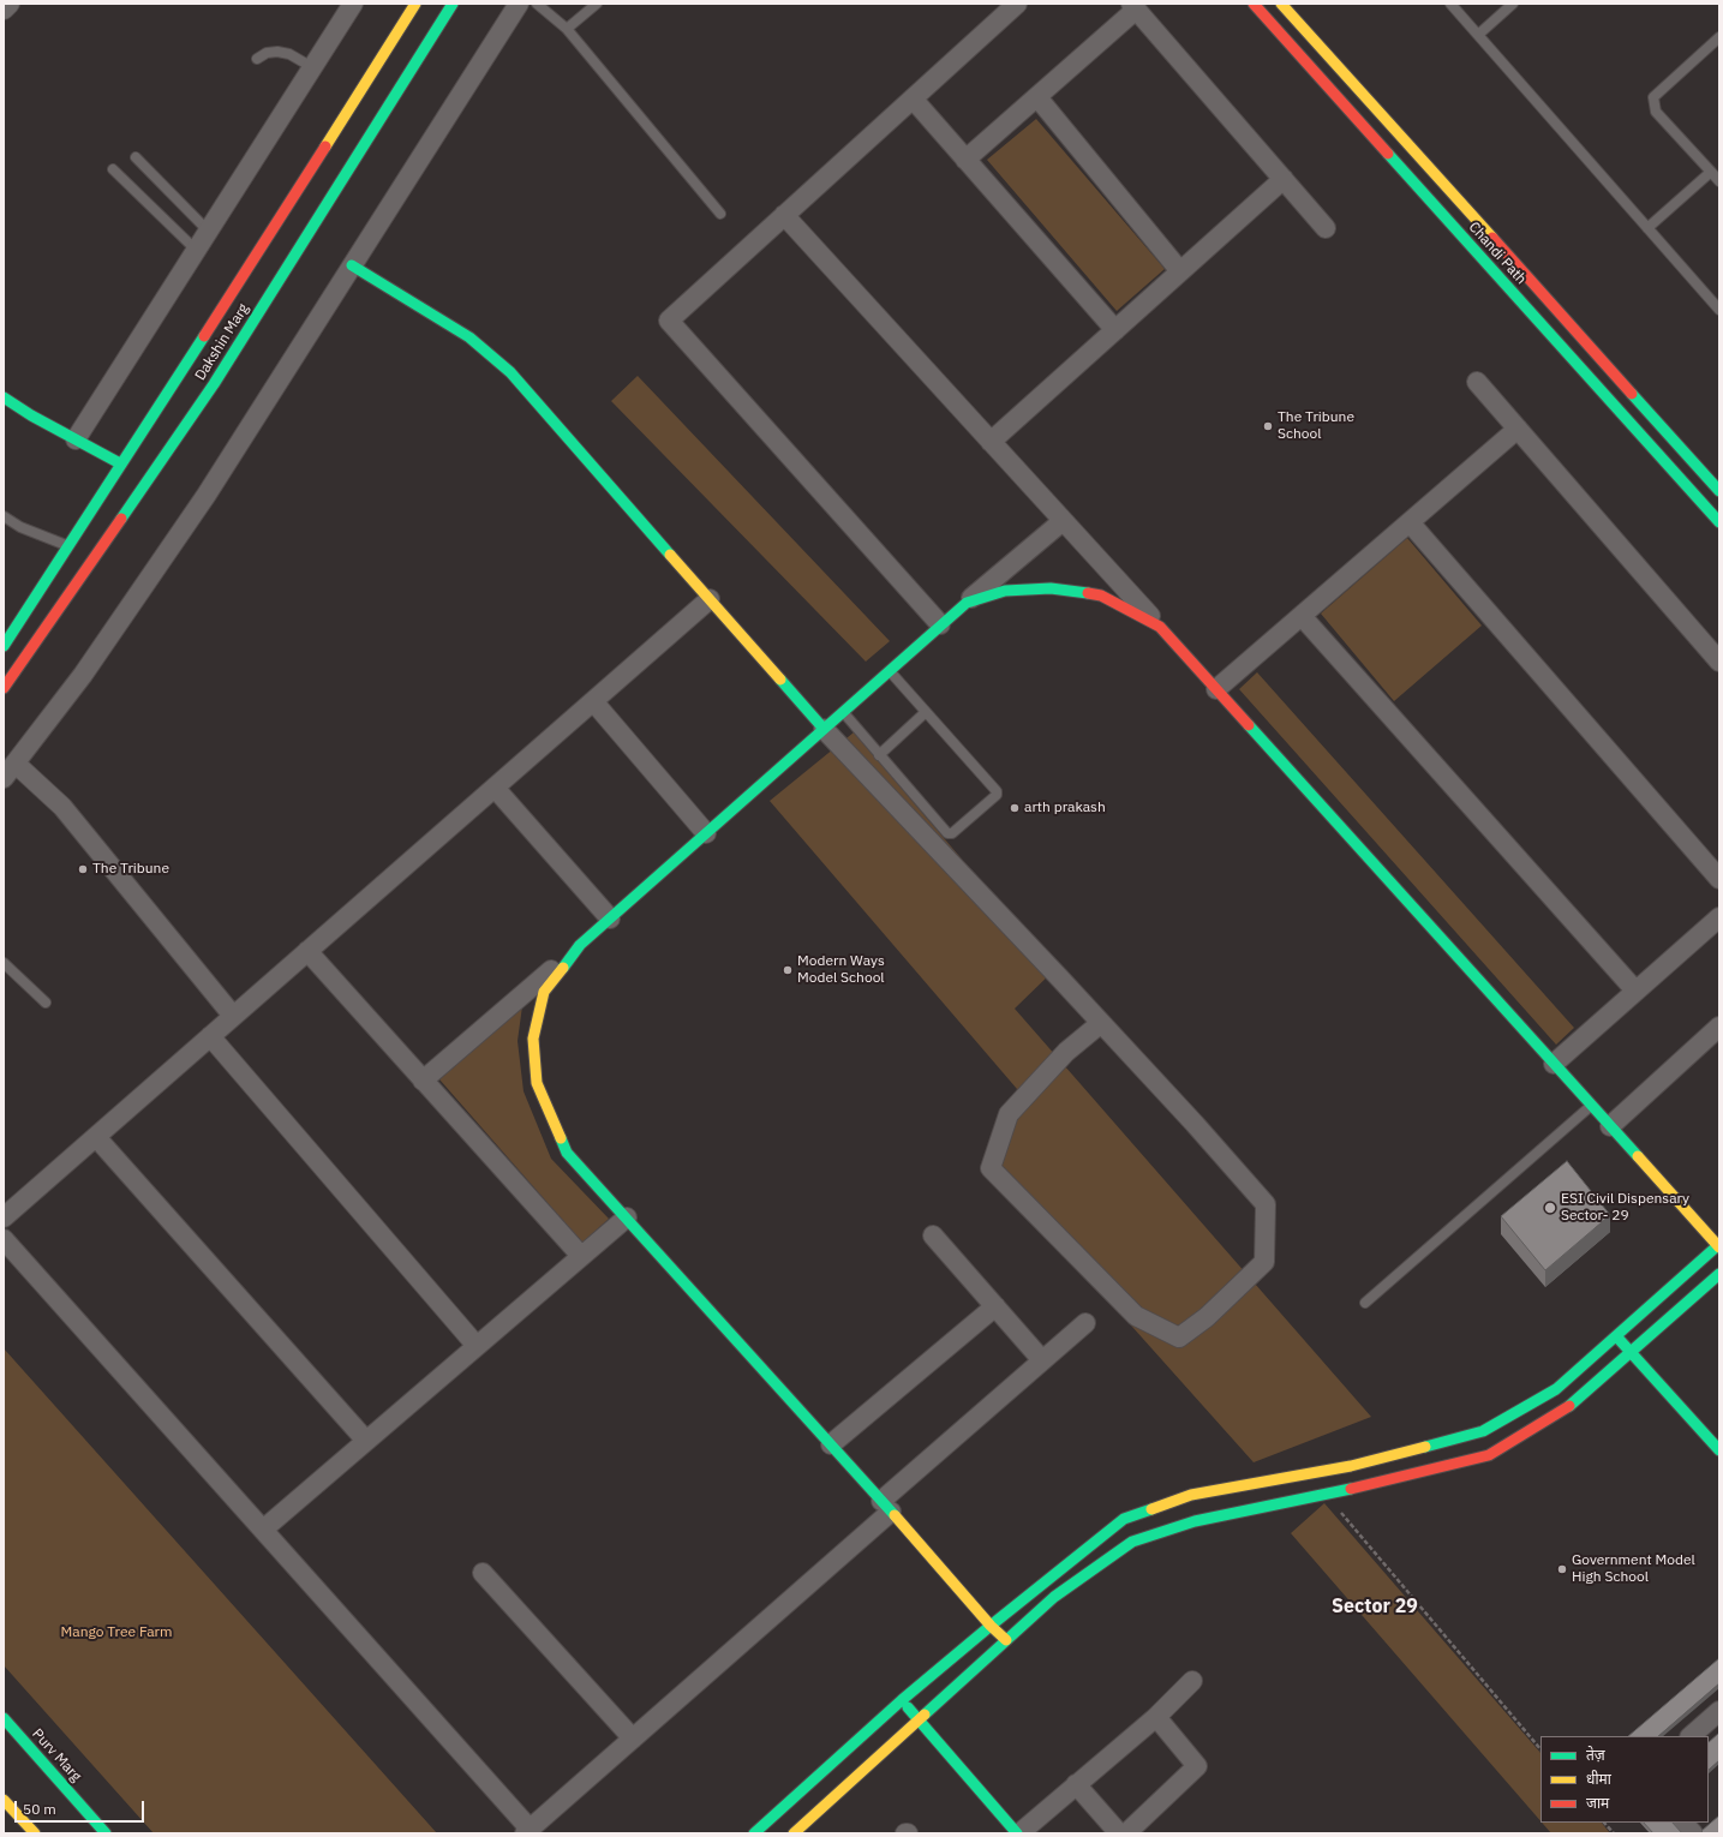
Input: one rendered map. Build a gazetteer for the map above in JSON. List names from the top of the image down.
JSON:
{
  "streets": {
    "street": ["Chandi Path", "Dakshin Marg", "Purv Marg"]
  },
  "districts": ["Sector 29"],
  "parks": ["Mango Tree Farm"],
  "places": [
    "The Tribune School",
    "arth prakash",
    "The Tribune",
    "Modern Ways Model School",
    "ESI Civil Dispensary Sector- 29",
    "Government Model High School"
  ],
  "legend": ["तेज़", "धीमा", "जाम"],
  "scale_bar": "50 m"
}
